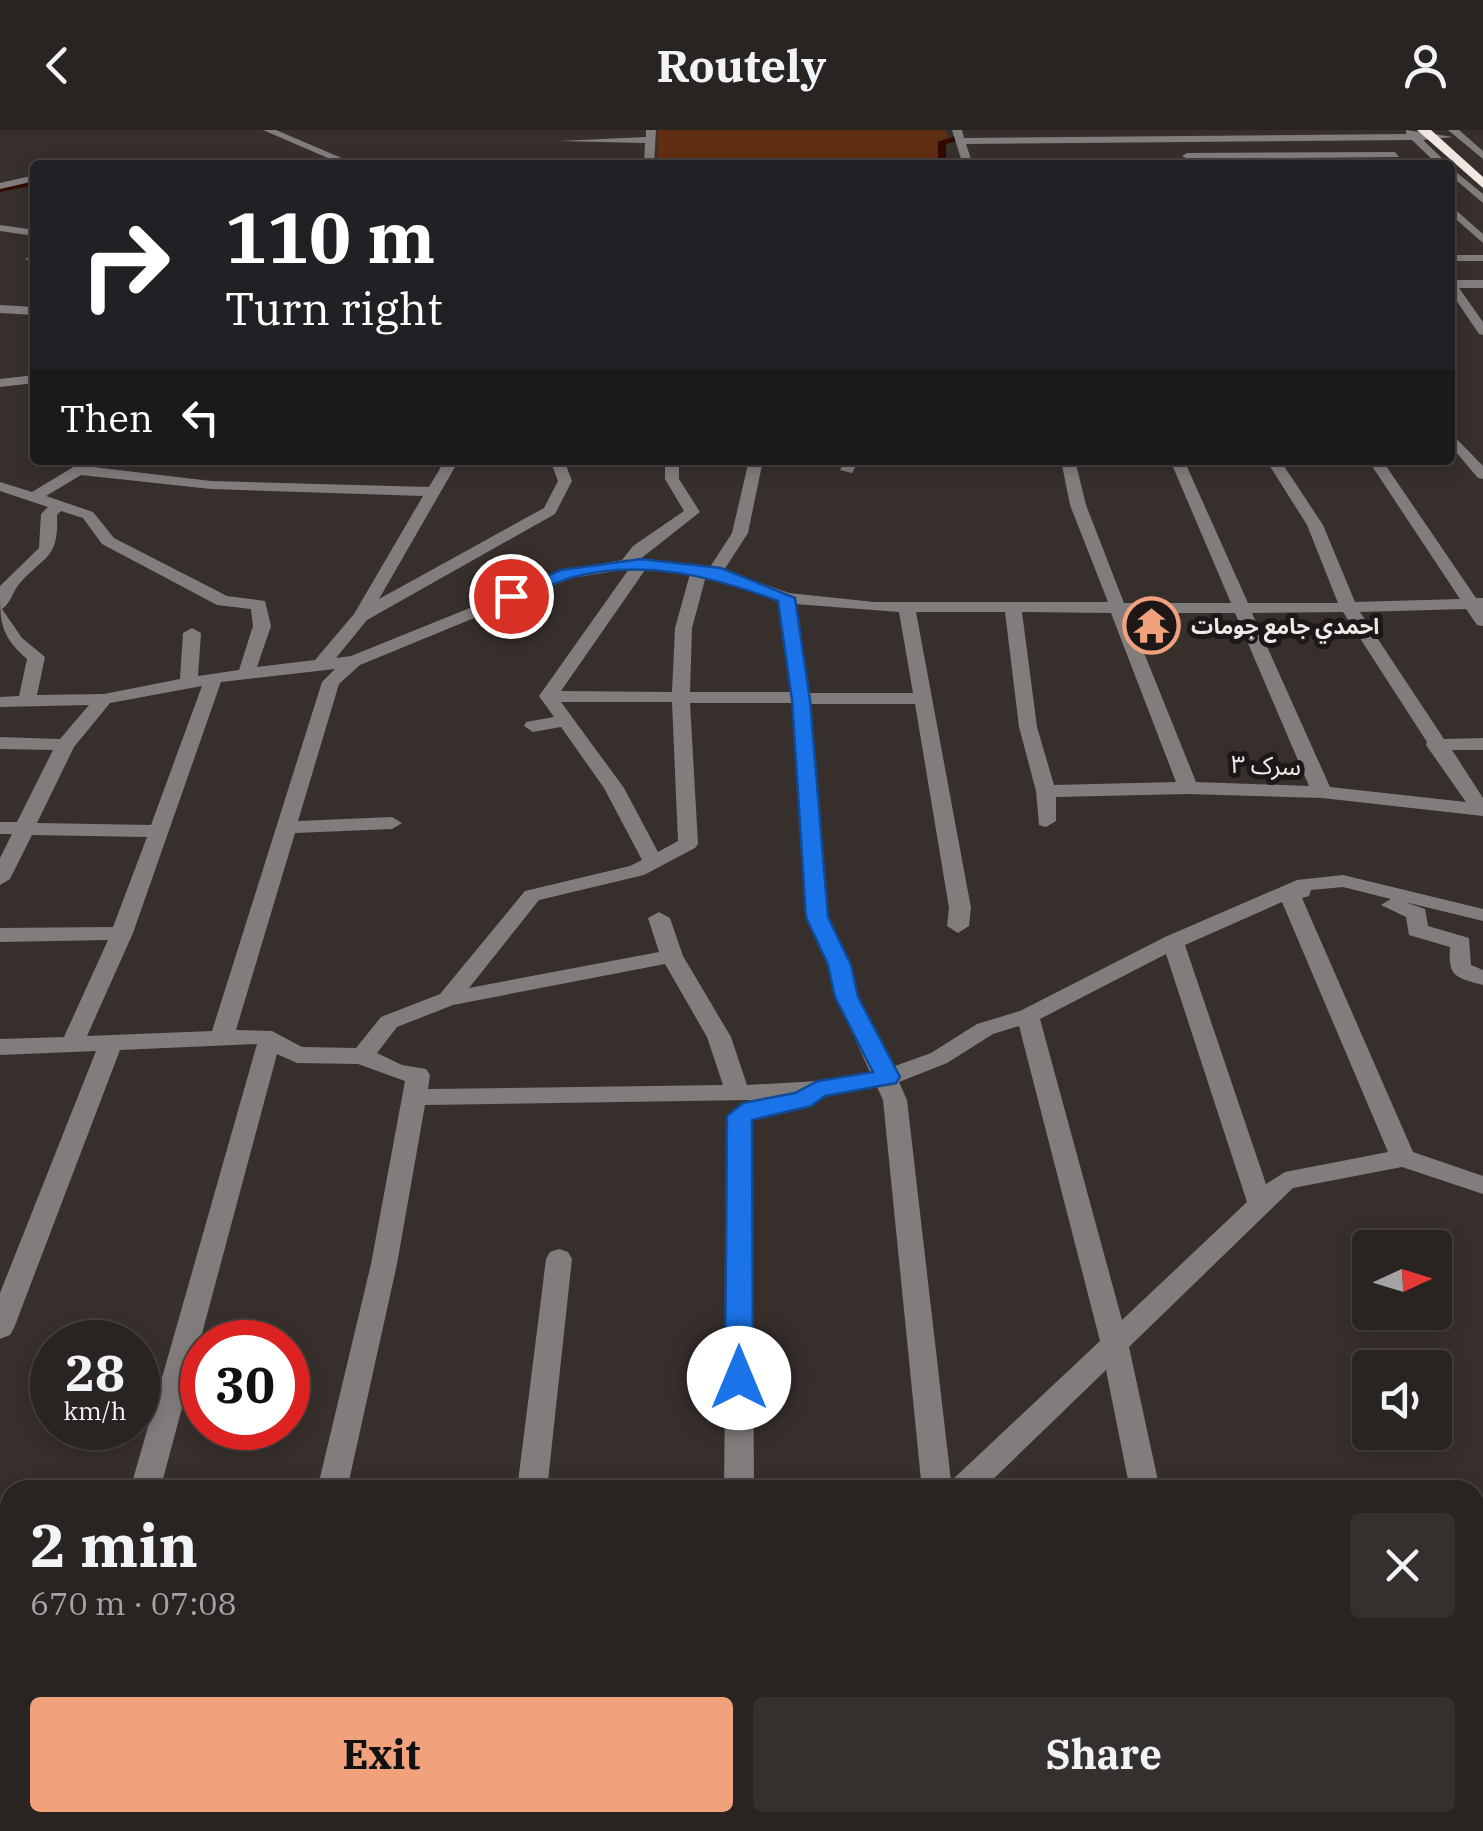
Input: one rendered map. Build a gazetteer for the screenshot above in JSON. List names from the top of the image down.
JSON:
{
  "streets": {
    "street": ["سرک ۳"]
  },
  "places": {
    "temple": ["احمدي جامع جومات"]
  },
  "north": "right",
  "page": {
    "header": "Routely",
    "turn": ["110 m", "Turn right"],
    "then": "Then",
    "speed": "28 km/h",
    "limit": "30",
    "heading": ["2 min", "670 m · 07:08"],
    "buttons": ["Exit", "Share"]
  }
}
